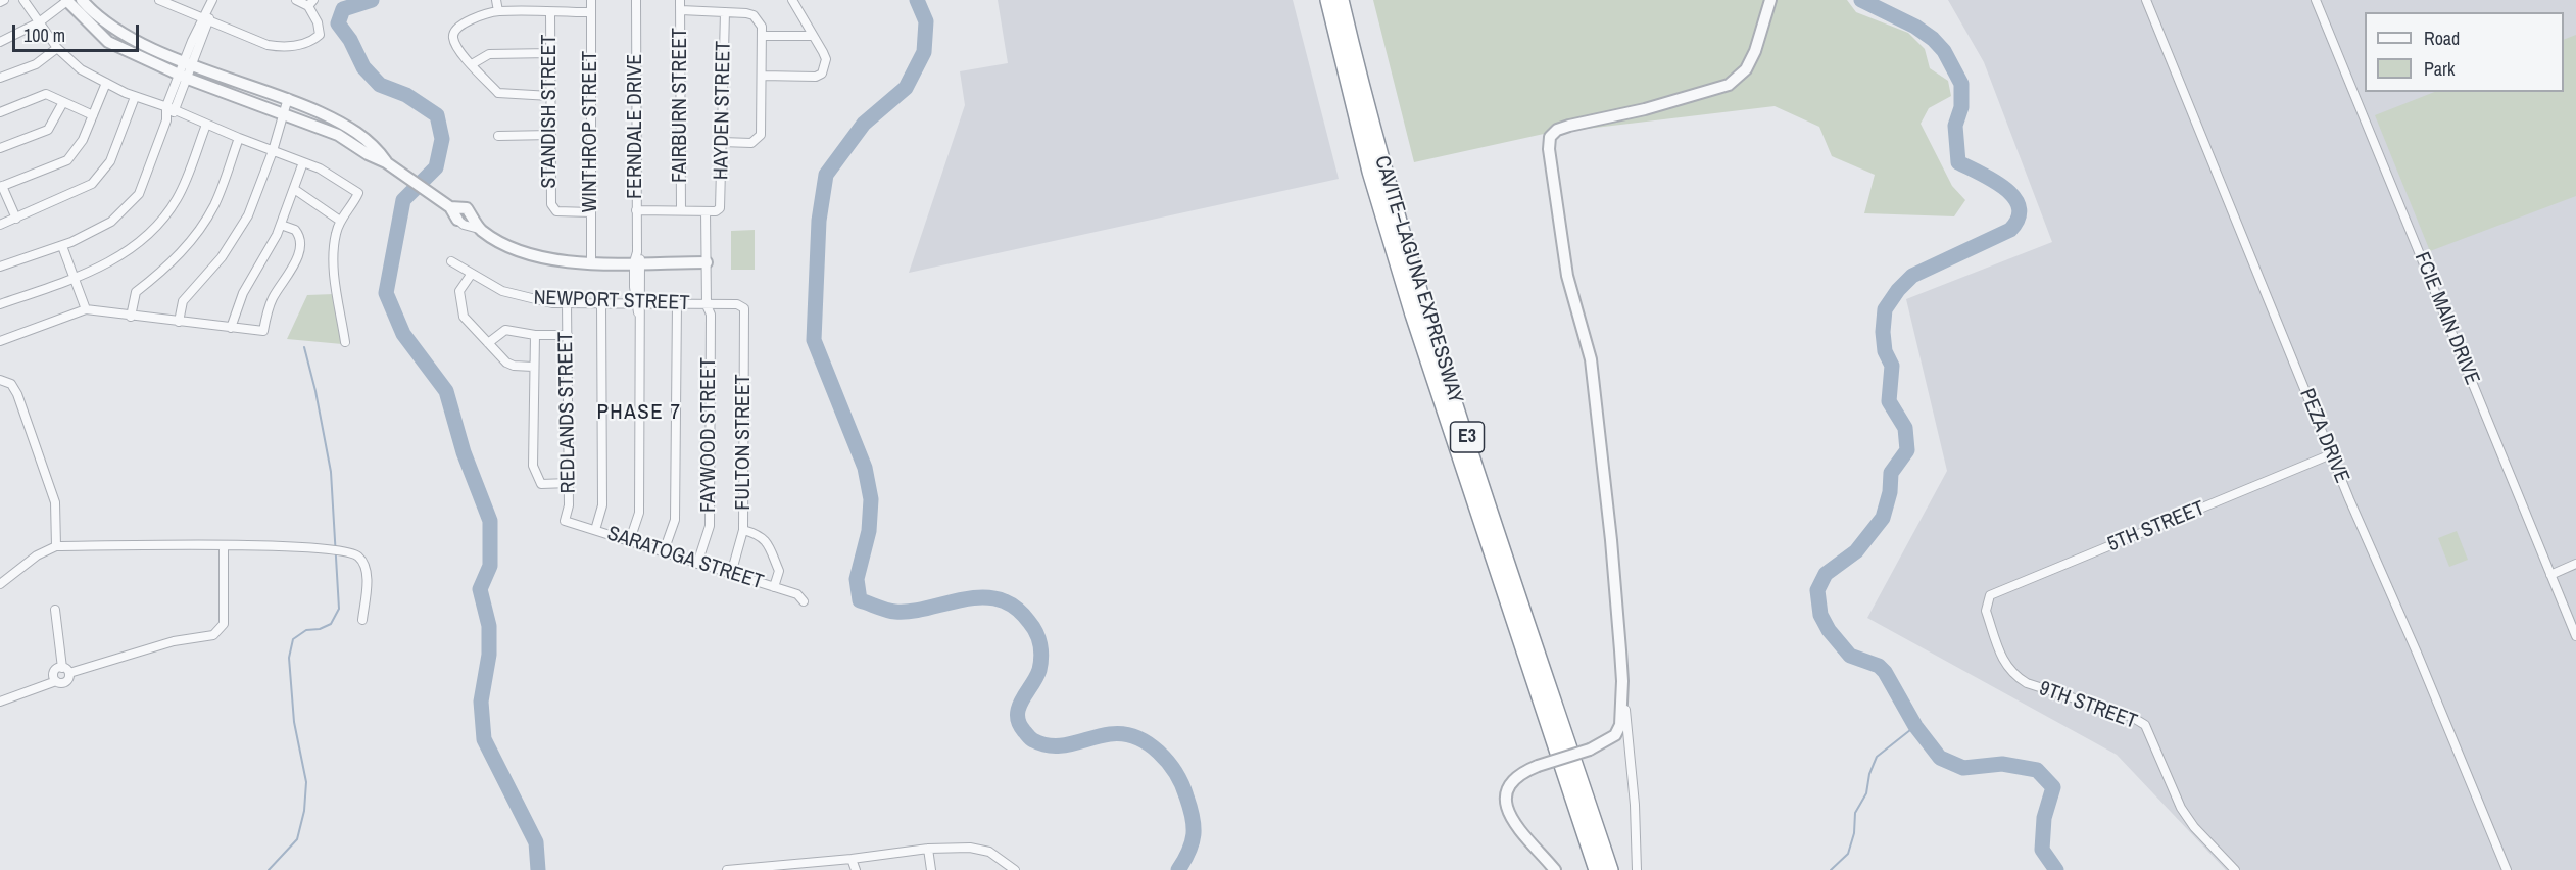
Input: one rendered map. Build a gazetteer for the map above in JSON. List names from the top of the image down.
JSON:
{
  "streets": {
    "highway": ["CAVITE–LAGUNA EXPRESSWAY", "E3"],
    "street": [
      "FAIRBURN STREET",
      "HAYDEN STREET",
      "STANDISH STREET",
      "FERNDALE DRIVE",
      "WINTHROP STREET",
      "NEWPORT STREET",
      "FCIE MAIN DRIVE",
      "REDLANDS STREET",
      "FAYWOOD STREET",
      "PEZA DRIVE",
      "FULTON STREET",
      "5TH STREET",
      "SARATOGA STREET",
      "9TH STREET"
    ]
  },
  "crossings": [
    ["HAYDEN STREET", "FAYWOOD STREET"],
    ["STANDISH STREET", "WINTHROP STREET"],
    ["FERNDALE DRIVE", "NEWPORT STREET"],
    ["FERNDALE DRIVE", "SARATOGA STREET"],
    ["NEWPORT STREET", "REDLANDS STREET"],
    ["NEWPORT STREET", "FAYWOOD STREET"],
    ["NEWPORT STREET", "FULTON STREET"],
    ["REDLANDS STREET", "SARATOGA STREET"],
    ["FAYWOOD STREET", "SARATOGA STREET"],
    ["PEZA DRIVE", "5TH STREET"],
    ["FULTON STREET", "SARATOGA STREET"],
    ["5TH STREET", "9TH STREET"]
  ],
  "districts": ["PHASE 7"],
  "legend": ["Road", "Park"],
  "scale_bar": "100 m"
}
